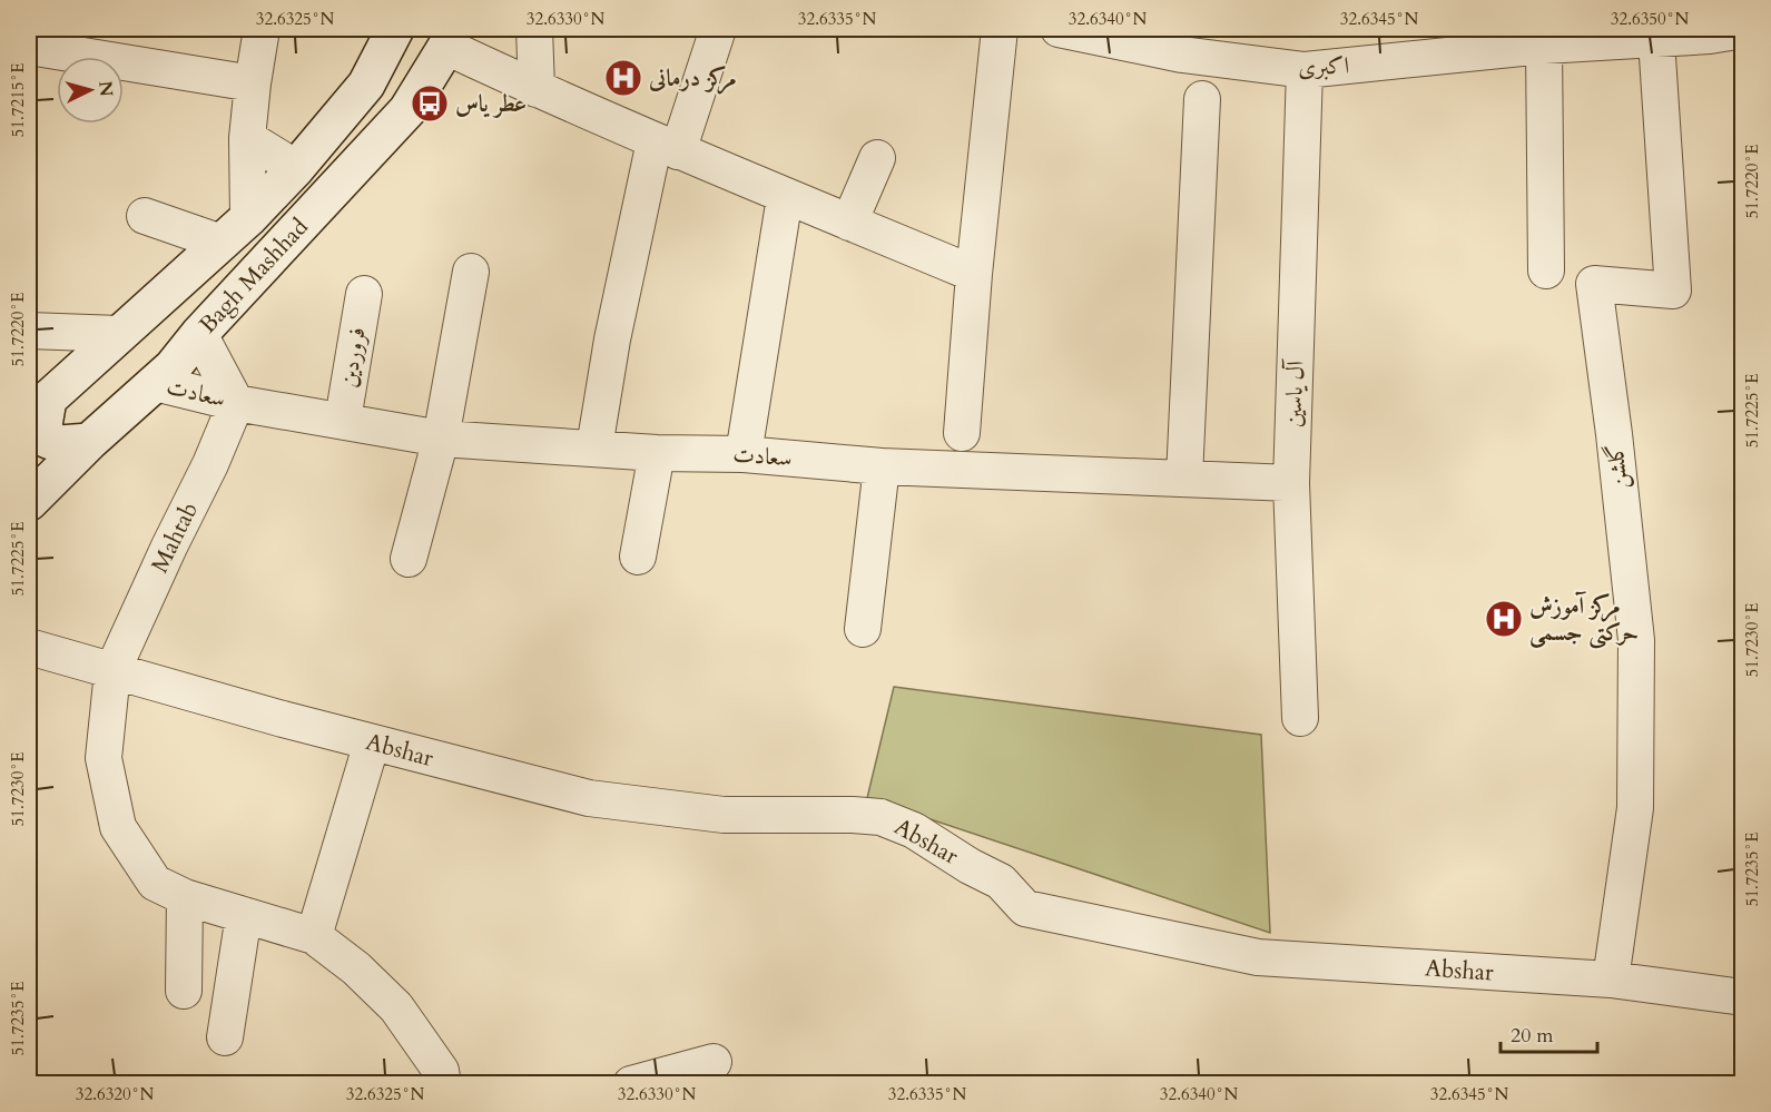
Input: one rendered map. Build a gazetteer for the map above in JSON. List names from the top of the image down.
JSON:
{
  "streets": {
    "main road": ["Bagh Mashhad"],
    "street": [
      "اکبری",
      "فروردین",
      "سعادت",
      "آل یاسین",
      "گلشن",
      "Mahtab",
      "Abshar"
    ]
  },
  "crossings": [
    ["اکبری", "آل یاسین"],
    ["اکبری", "گلشن"],
    ["Bagh Mashhad", "سعادت"],
    ["فروردین", "سعادت"],
    ["سعادت", "آل یاسین"],
    ["سعادت", "Mahtab"],
    ["گلشن", "Abshar"],
    ["Mahtab", "Abshar"]
  ],
  "places": {
    "hospital": ["مرکز درمانی", "مرکز آموزش حرکتی جسمی"],
    "bus stop": ["عطر یاس"]
  },
  "scale_bar": "20 m",
  "north": "right",
  "coordinates": [
    "32.6325°N",
    "32.6330°N",
    "32.6335°N",
    "32.6340°N",
    "32.6345°N",
    "32.6350°N",
    "51.7215°E",
    "51.7220°E",
    "51.7225°E",
    "51.7230°E",
    "51.7235°E",
    "32.6320°N"
  ]
}
